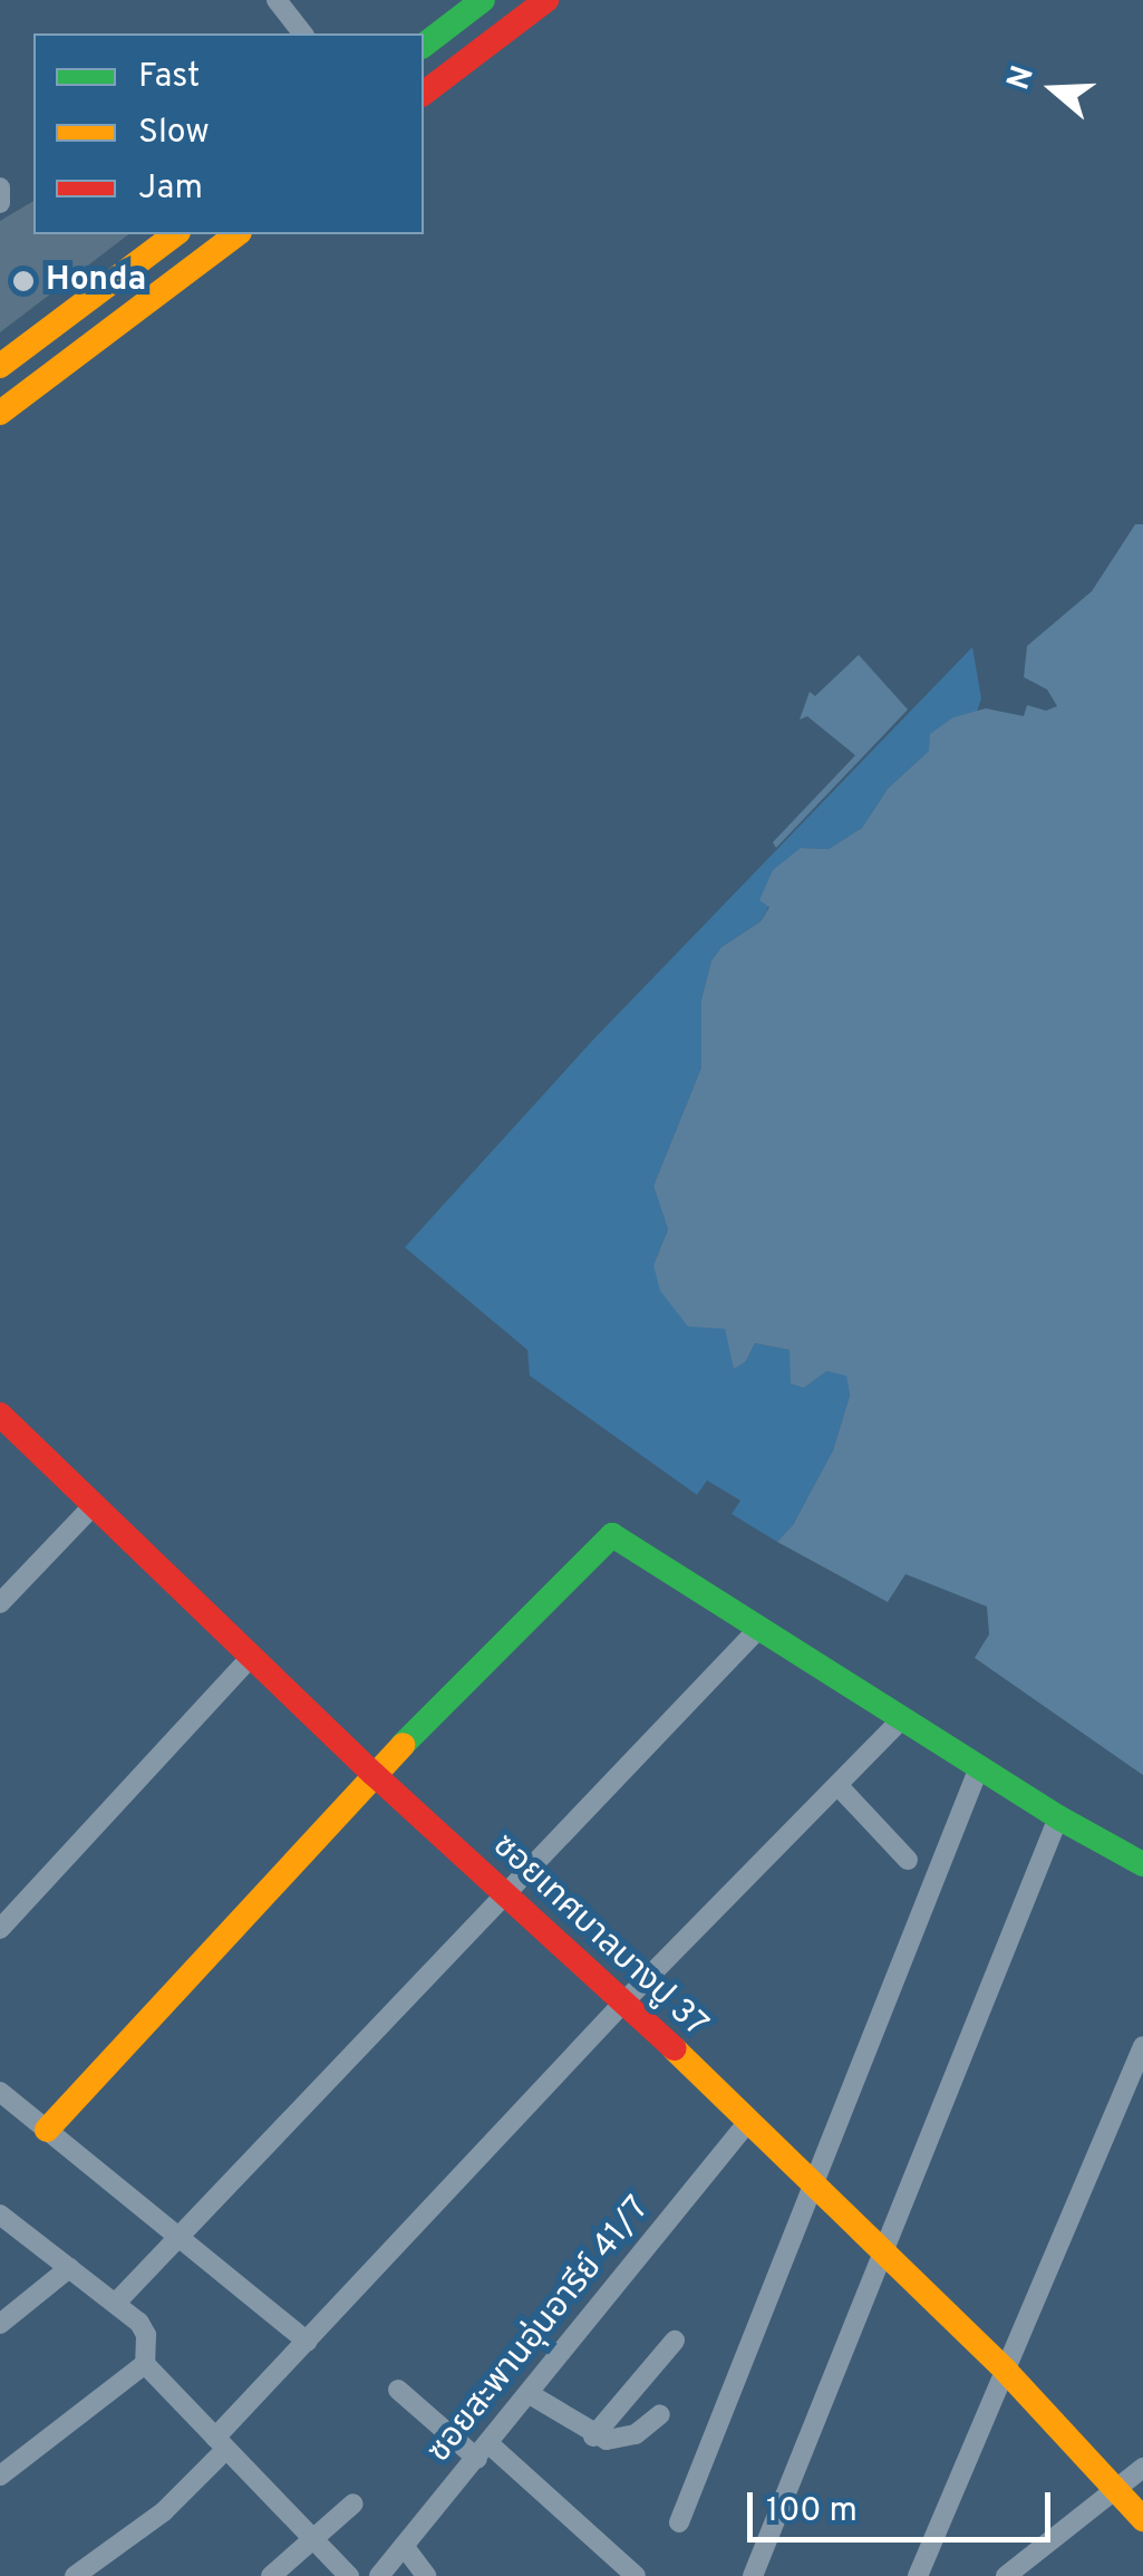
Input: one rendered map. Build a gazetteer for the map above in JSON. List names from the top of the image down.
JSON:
{
  "streets": {
    "street": ["ซอยเทศบาลบางปู 37", "ซอยสะพานอุ่นอารีย์ 41/7"]
  },
  "crossings": [
    ["ซอยเทศบาลบางปู 37", "ซอยสะพานอุ่นอารีย์ 41/7"]
  ],
  "places": ["Honda"],
  "legend": ["Fast", "Slow", "Jam"],
  "scale_bar": "100 m",
  "north": "left"
}
